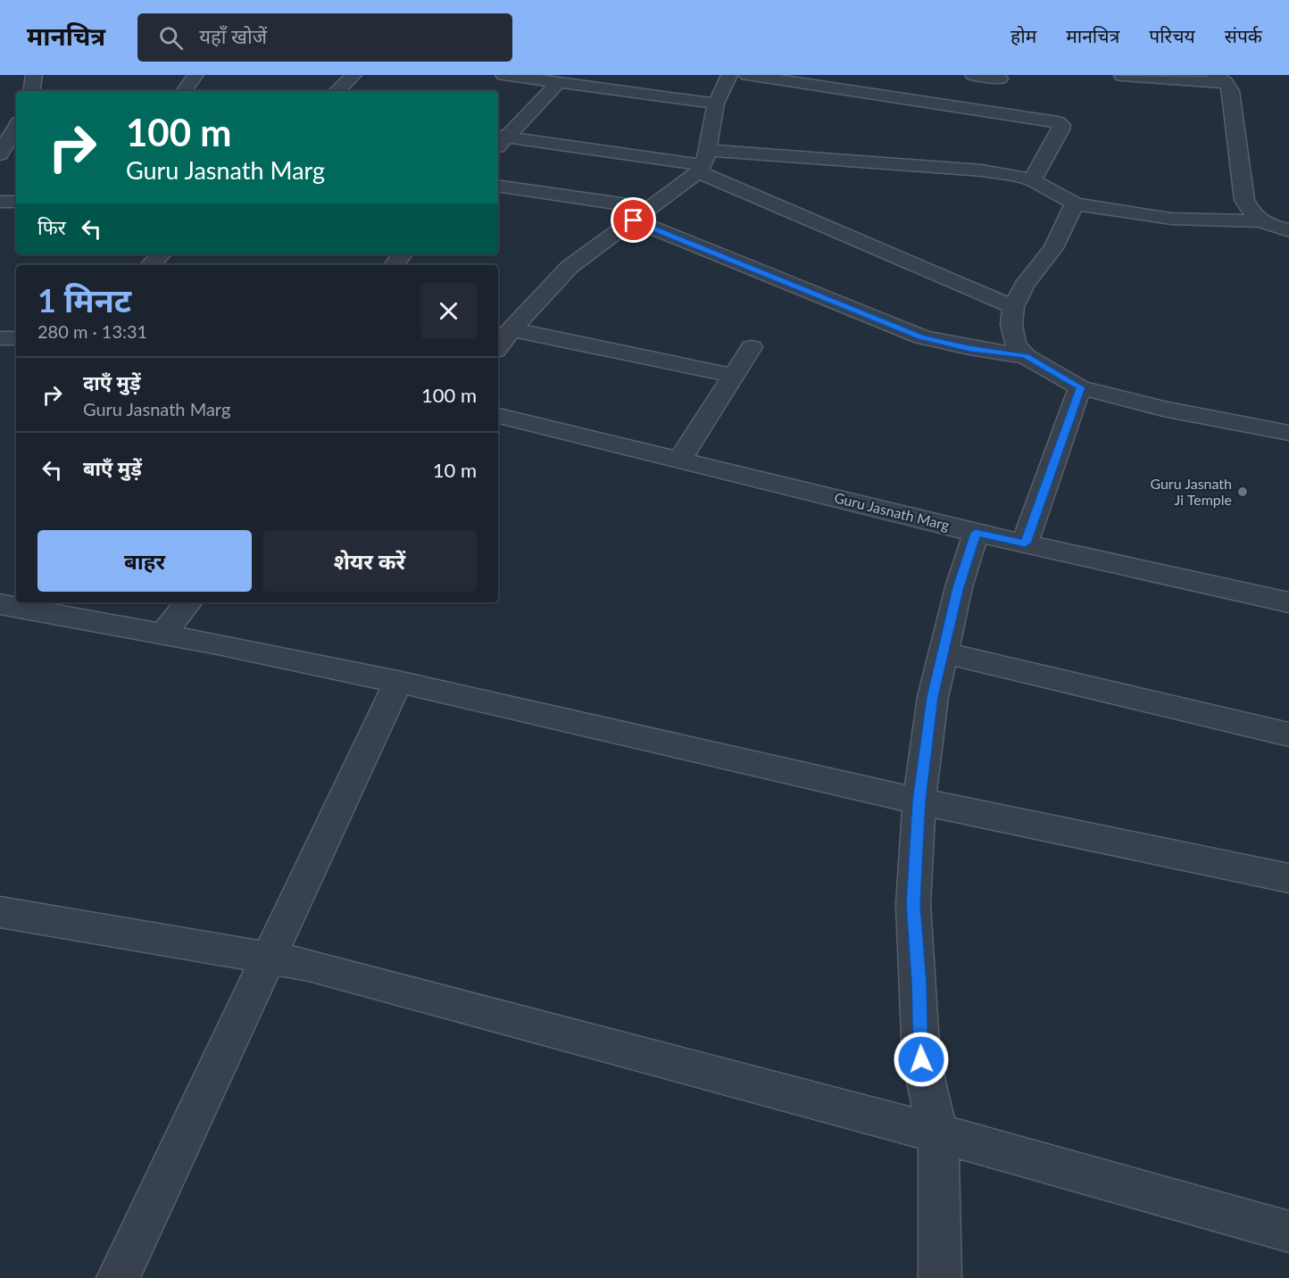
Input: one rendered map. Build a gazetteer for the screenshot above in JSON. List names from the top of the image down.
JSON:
{
  "streets": {
    "street": ["Guru Jasnath Marg"]
  },
  "places": ["Guru Jasnath Ji Temple"],
  "page": {
    "header": "मानचित्र",
    "search": "यहाँ खोजें",
    "nav": [
      "होम",
      "मानचित्र",
      "परिचय",
      "संपर्क"
    ],
    "turn": ["100 m", "Guru Jasnath Marg"],
    "then": "फिर",
    "heading": ["1 मिनट", "280 m · 13:31"],
    "list": [
      {
        "name": "दाएँ मुड़ें",
        "note": "Guru Jasnath Marg",
        "value": "100 m"
      },
      {
        "name": "बाएँ मुड़ें",
        "value": "10 m"
      }
    ],
    "buttons": ["बाहर", "शेयर करें"]
  }
}
